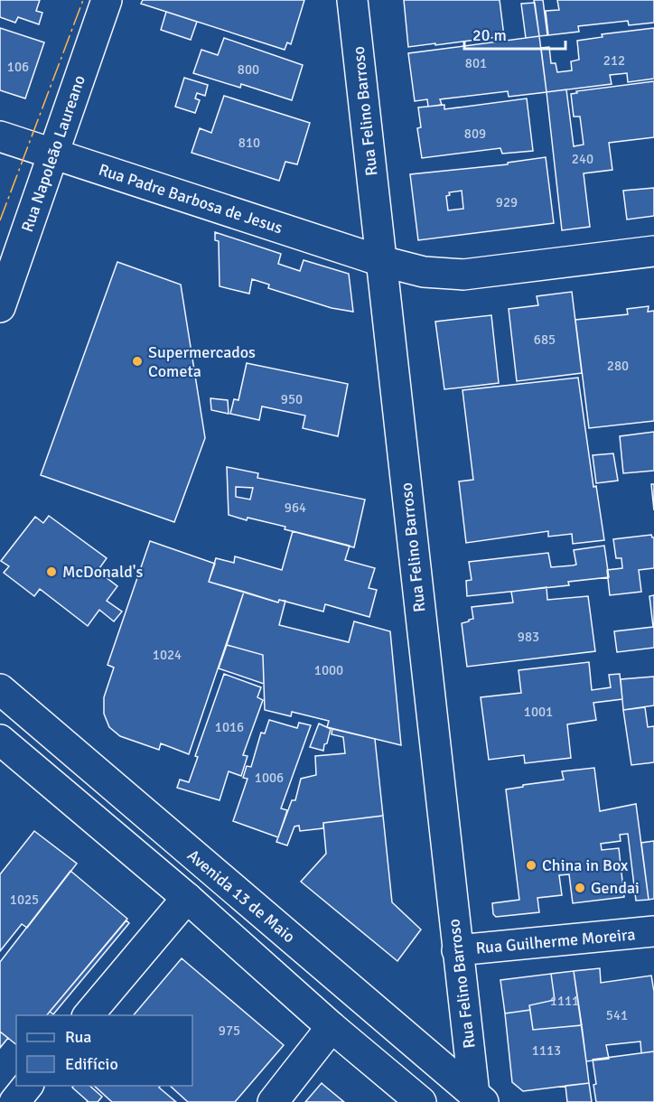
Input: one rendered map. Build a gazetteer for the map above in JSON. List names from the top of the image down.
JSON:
{
  "streets": {
    "street": [
      "Rua Felino Barroso",
      "Rua Napoleão Laureano",
      "Rua Padre Barbosa de Jesus",
      "Avenida 13 de Maio",
      "Rua Guilherme Moreira"
    ]
  },
  "crossings": [
    ["Rua Felino Barroso", "Rua Padre Barbosa de Jesus"],
    ["Rua Felino Barroso", "Avenida 13 de Maio"],
    ["Rua Felino Barroso", "Rua Guilherme Moreira"],
    ["Rua Napoleão Laureano", "Rua Padre Barbosa de Jesus"]
  ],
  "places": [
    "Supermercados Cometa",
    "McDonald's",
    "China in Box",
    "Gendai"
  ],
  "house_numbers": [
    "212",
    "801",
    "106",
    "800",
    "809",
    "810",
    "240",
    "929",
    "685",
    "280",
    "950",
    "964",
    "983",
    "1024",
    "1000",
    "1001",
    "1016",
    "1006",
    "1025",
    "1111",
    "541",
    "975",
    "1113"
  ],
  "legend": ["Rua", "Edifício"],
  "scale_bar": "20 m"
}
